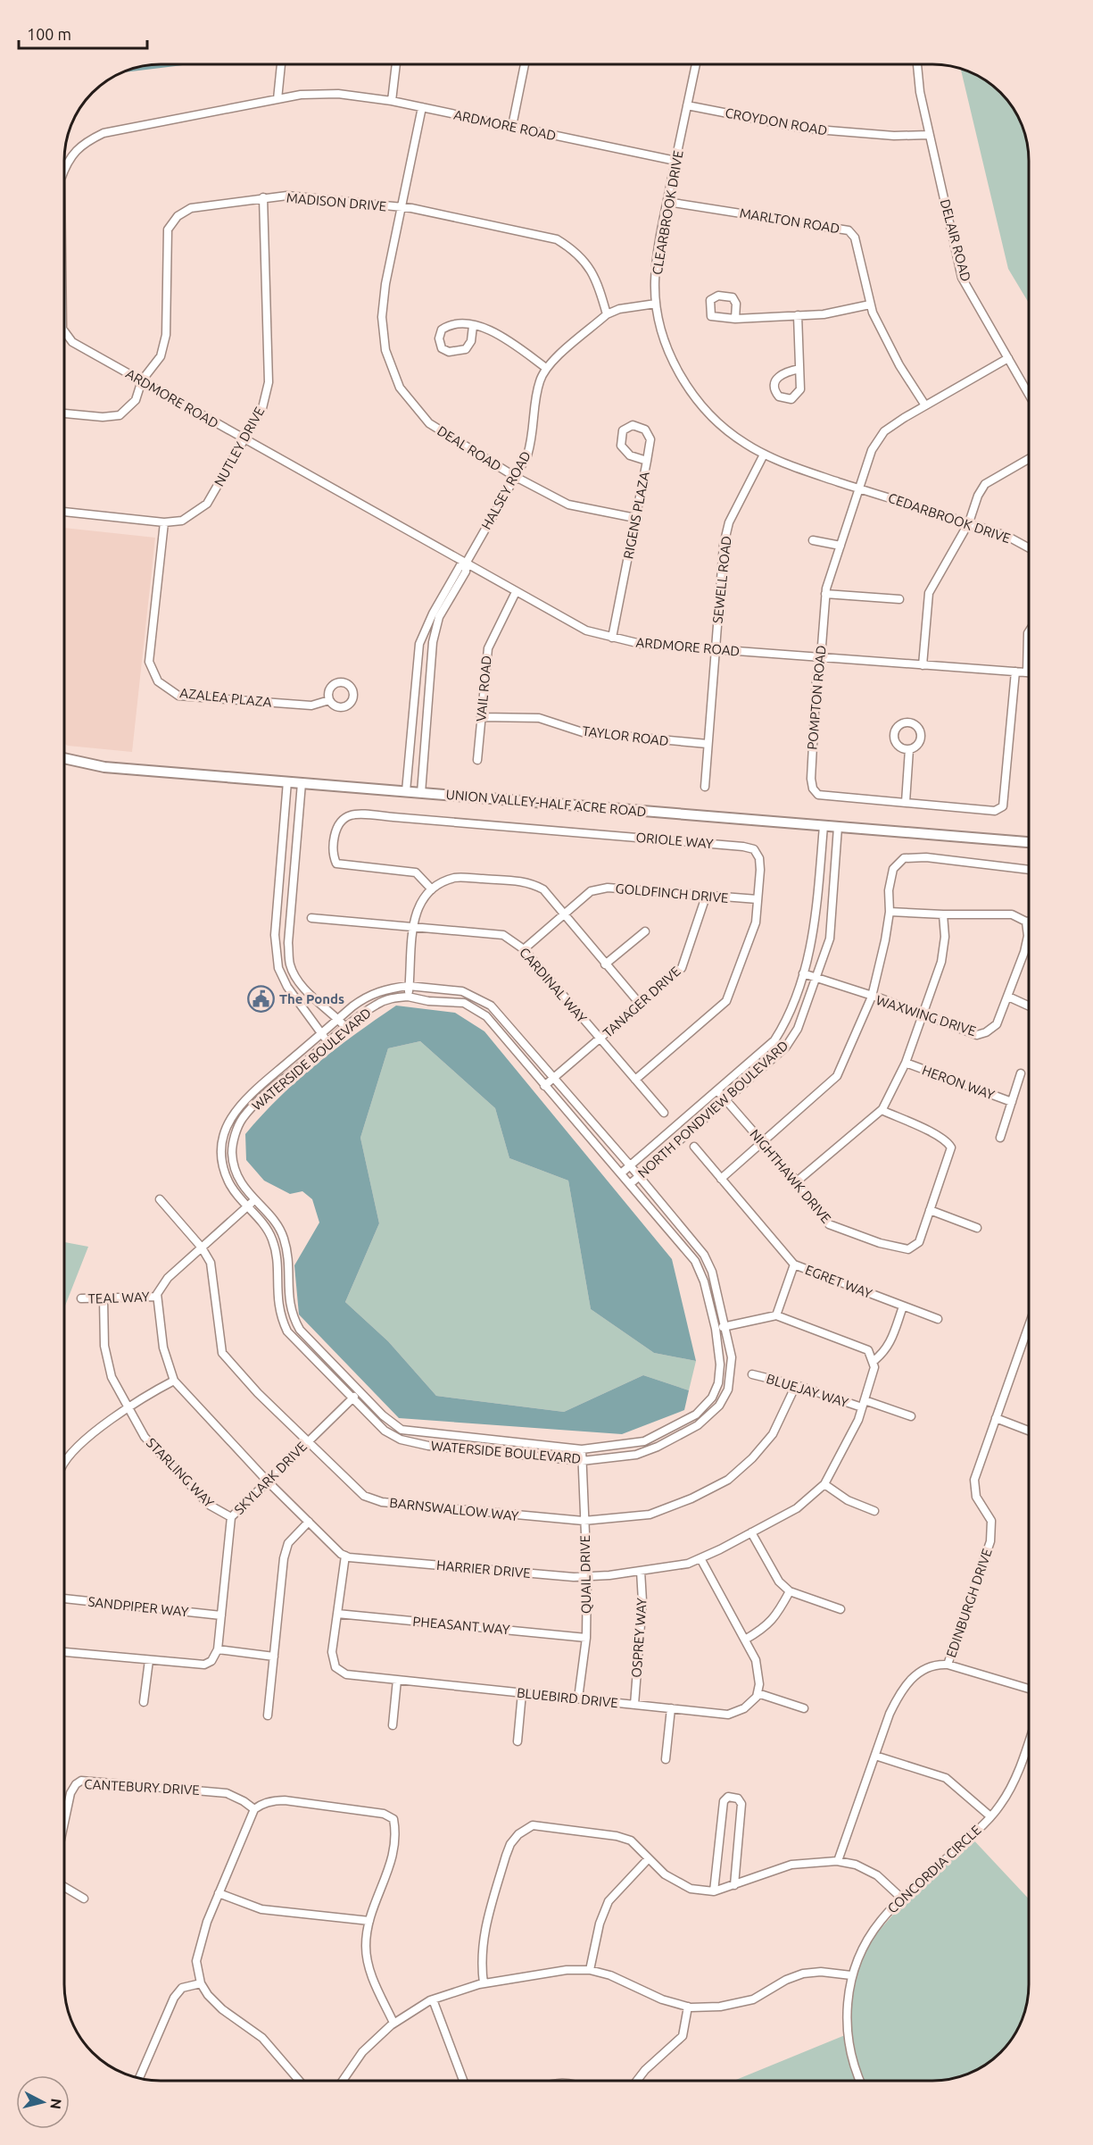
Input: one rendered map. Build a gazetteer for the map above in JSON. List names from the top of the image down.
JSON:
{
  "streets": {
    "street": [
      "CROYDON ROAD",
      "ARDMORE ROAD",
      "MADISON DRIVE",
      "CLEARBROOK DRIVE",
      "MARLTON ROAD",
      "DELAIR ROAD",
      "NUTLEY DRIVE",
      "DEAL ROAD",
      "HALSEY ROAD",
      "RIGENS PLAZA",
      "CEDARBROOK DRIVE",
      "SEWELL ROAD",
      "VAIL ROAD",
      "AZALEA PLAZA",
      "POMPTON ROAD",
      "TAYLOR ROAD",
      "UNION VALLEY-HALF ACRE ROAD",
      "ORIOLE WAY",
      "GOLDFINCH DRIVE",
      "CARDINAL WAY",
      "TANAGER DRIVE",
      "WAXWING DRIVE",
      "WATERSIDE BOULEVARD",
      "HERON WAY",
      "NORTH PONDVIEW BOULEVARD",
      "NIGHTHAWK DRIVE",
      "EGRET WAY",
      "TEAL WAY",
      "BLUEJAY WAY",
      "STARLING WAY",
      "SKYLARK DRIVE",
      "BARNSWALLOW WAY",
      "HARRIER DRIVE",
      "QUAIL DRIVE",
      "EDINBURGH DRIVE",
      "SANDPIPER WAY",
      "PHEASANT WAY",
      "OSPREY WAY",
      "BLUEBIRD DRIVE",
      "CANTEBURY DRIVE",
      "CONCORDIA CIRCLE"
    ]
  },
  "crossings": [
    ["CROYDON ROAD", "CLEARBROOK DRIVE"],
    ["CROYDON ROAD", "DELAIR ROAD"],
    ["ARDMORE ROAD", "MADISON DRIVE"],
    ["ARDMORE ROAD", "CLEARBROOK DRIVE"],
    ["ARDMORE ROAD", "NUTLEY DRIVE"],
    ["ARDMORE ROAD", "DEAL ROAD"],
    ["ARDMORE ROAD", "HALSEY ROAD"],
    ["ARDMORE ROAD", "RIGENS PLAZA"],
    ["ARDMORE ROAD", "SEWELL ROAD"],
    ["ARDMORE ROAD", "VAIL ROAD"],
    ["ARDMORE ROAD", "POMPTON ROAD"],
    ["MADISON DRIVE", "NUTLEY DRIVE"],
    ["MADISON DRIVE", "DEAL ROAD"],
    ["CLEARBROOK DRIVE", "MARLTON ROAD"],
    ["CLEARBROOK DRIVE", "CEDARBROOK DRIVE"],
    ["CLEARBROOK DRIVE", "SEWELL ROAD"],
    ["CLEARBROOK DRIVE", "POMPTON ROAD"],
    ["MARLTON ROAD", "POMPTON ROAD"],
    ["DELAIR ROAD", "POMPTON ROAD"],
    ["NUTLEY DRIVE", "AZALEA PLAZA"],
    ["DEAL ROAD", "HALSEY ROAD"],
    ["DEAL ROAD", "RIGENS PLAZA"],
    ["HALSEY ROAD", "UNION VALLEY-HALF ACRE ROAD"],
    ["CEDARBROOK DRIVE", "POMPTON ROAD"],
    ["SEWELL ROAD", "TAYLOR ROAD"],
    ["VAIL ROAD", "TAYLOR ROAD"],
    ["UNION VALLEY-HALF ACRE ROAD", "NORTH PONDVIEW BOULEVARD"],
    ["ORIOLE WAY", "GOLDFINCH DRIVE"],
    ["ORIOLE WAY", "CARDINAL WAY"],
    ["GOLDFINCH DRIVE", "CARDINAL WAY"],
    ["GOLDFINCH DRIVE", "TANAGER DRIVE"],
    ["CARDINAL WAY", "TANAGER DRIVE"],
    ["TANAGER DRIVE", "WATERSIDE BOULEVARD"],
    ["WAXWING DRIVE", "NORTH PONDVIEW BOULEVARD"],
    ["WATERSIDE BOULEVARD", "NORTH PONDVIEW BOULEVARD"],
    ["WATERSIDE BOULEVARD", "SKYLARK DRIVE"],
    ["WATERSIDE BOULEVARD", "QUAIL DRIVE"],
    ["NORTH PONDVIEW BOULEVARD", "NIGHTHAWK DRIVE"],
    ["TEAL WAY", "STARLING WAY"],
    ["BLUEJAY WAY", "BARNSWALLOW WAY"],
    ["BLUEJAY WAY", "HARRIER DRIVE"],
    ["STARLING WAY", "SKYLARK DRIVE"],
    ["SKYLARK DRIVE", "BARNSWALLOW WAY"],
    ["SKYLARK DRIVE", "SANDPIPER WAY"],
    ["BARNSWALLOW WAY", "QUAIL DRIVE"],
    ["HARRIER DRIVE", "QUAIL DRIVE"],
    ["HARRIER DRIVE", "OSPREY WAY"],
    ["HARRIER DRIVE", "BLUEBIRD DRIVE"],
    ["QUAIL DRIVE", "PHEASANT WAY"],
    ["QUAIL DRIVE", "BLUEBIRD DRIVE"],
    ["PHEASANT WAY", "BLUEBIRD DRIVE"],
    ["OSPREY WAY", "BLUEBIRD DRIVE"]
  ],
  "places": {
    "public building": ["The Ponds"]
  },
  "scale_bar": "100 m",
  "north": "right"
}
